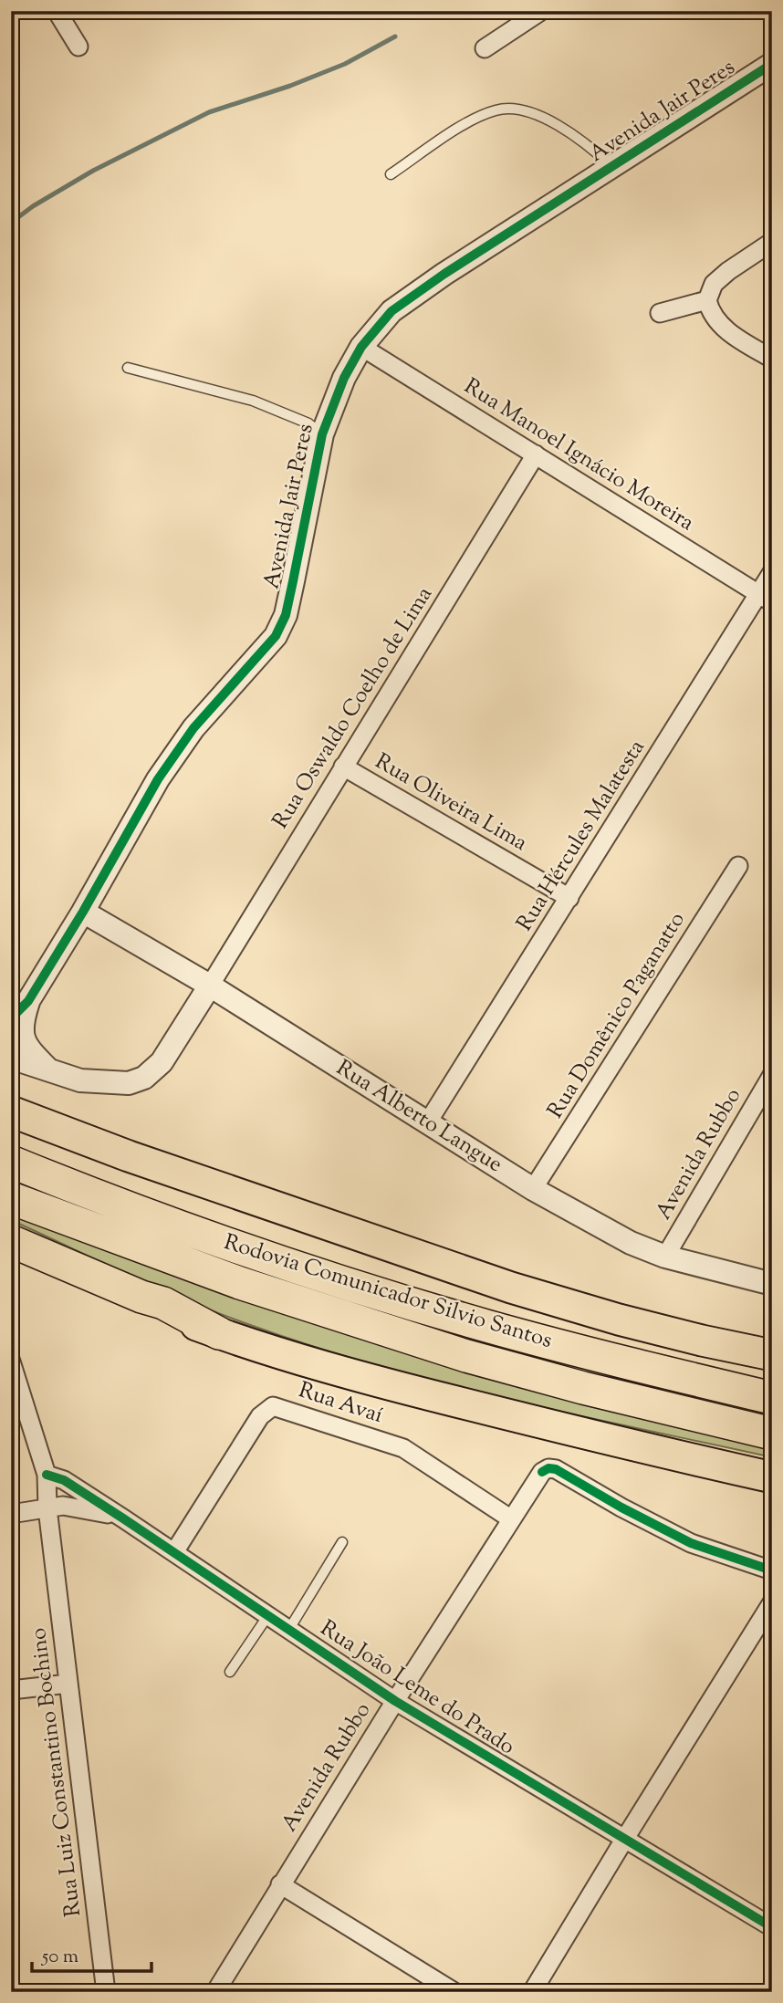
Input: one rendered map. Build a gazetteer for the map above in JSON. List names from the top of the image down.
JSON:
{
  "streets": {
    "highway": ["Rodovia Comunicador Silvio Santos"],
    "street": [
      "Avenida Jair Peres",
      "Rua Manoel Ignácio Moreira",
      "Rua Oswaldo Coelho de Lima",
      "Rua Oliveira Lima",
      "Rua Hércules Malatesta",
      "Rua Domênico Paganatto",
      "Rua Alberto Langue",
      "Avenida Rubbo",
      "Rua Avaí",
      "Rua João Leme do Prado",
      "Rua Luiz Constantino Bochino"
    ]
  },
  "crossings": [
    ["Avenida Jair Peres", "Rua Manoel Ignácio Moreira"],
    ["Avenida Jair Peres", "Rua Oswaldo Coelho de Lima"],
    ["Avenida Jair Peres", "Rua Alberto Langue"],
    ["Rua Manoel Ignácio Moreira", "Rua Oswaldo Coelho de Lima"],
    ["Rua Manoel Ignácio Moreira", "Rua Hércules Malatesta"],
    ["Rua Oswaldo Coelho de Lima", "Rua Oliveira Lima"],
    ["Rua Oswaldo Coelho de Lima", "Rua Alberto Langue"],
    ["Rua Oliveira Lima", "Rua Hércules Malatesta"],
    ["Rua Hércules Malatesta", "Rua Alberto Langue"],
    ["Rua Domênico Paganatto", "Rua Alberto Langue"],
    ["Rua Alberto Langue", "Avenida Rubbo"],
    ["Avenida Rubbo", "Rua Avaí"],
    ["Avenida Rubbo", "Rua João Leme do Prado"],
    ["Rua Avaí", "Rua João Leme do Prado"],
    ["Rua João Leme do Prado", "Rua Luiz Constantino Bochino"]
  ],
  "scale_bar": "50 m"
}
